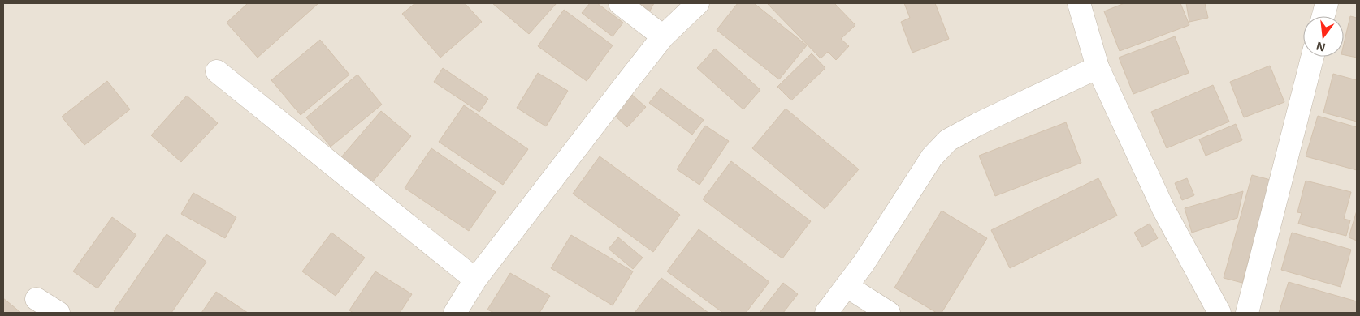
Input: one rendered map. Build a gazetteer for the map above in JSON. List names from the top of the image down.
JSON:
{
  "north": "bottom"
}
